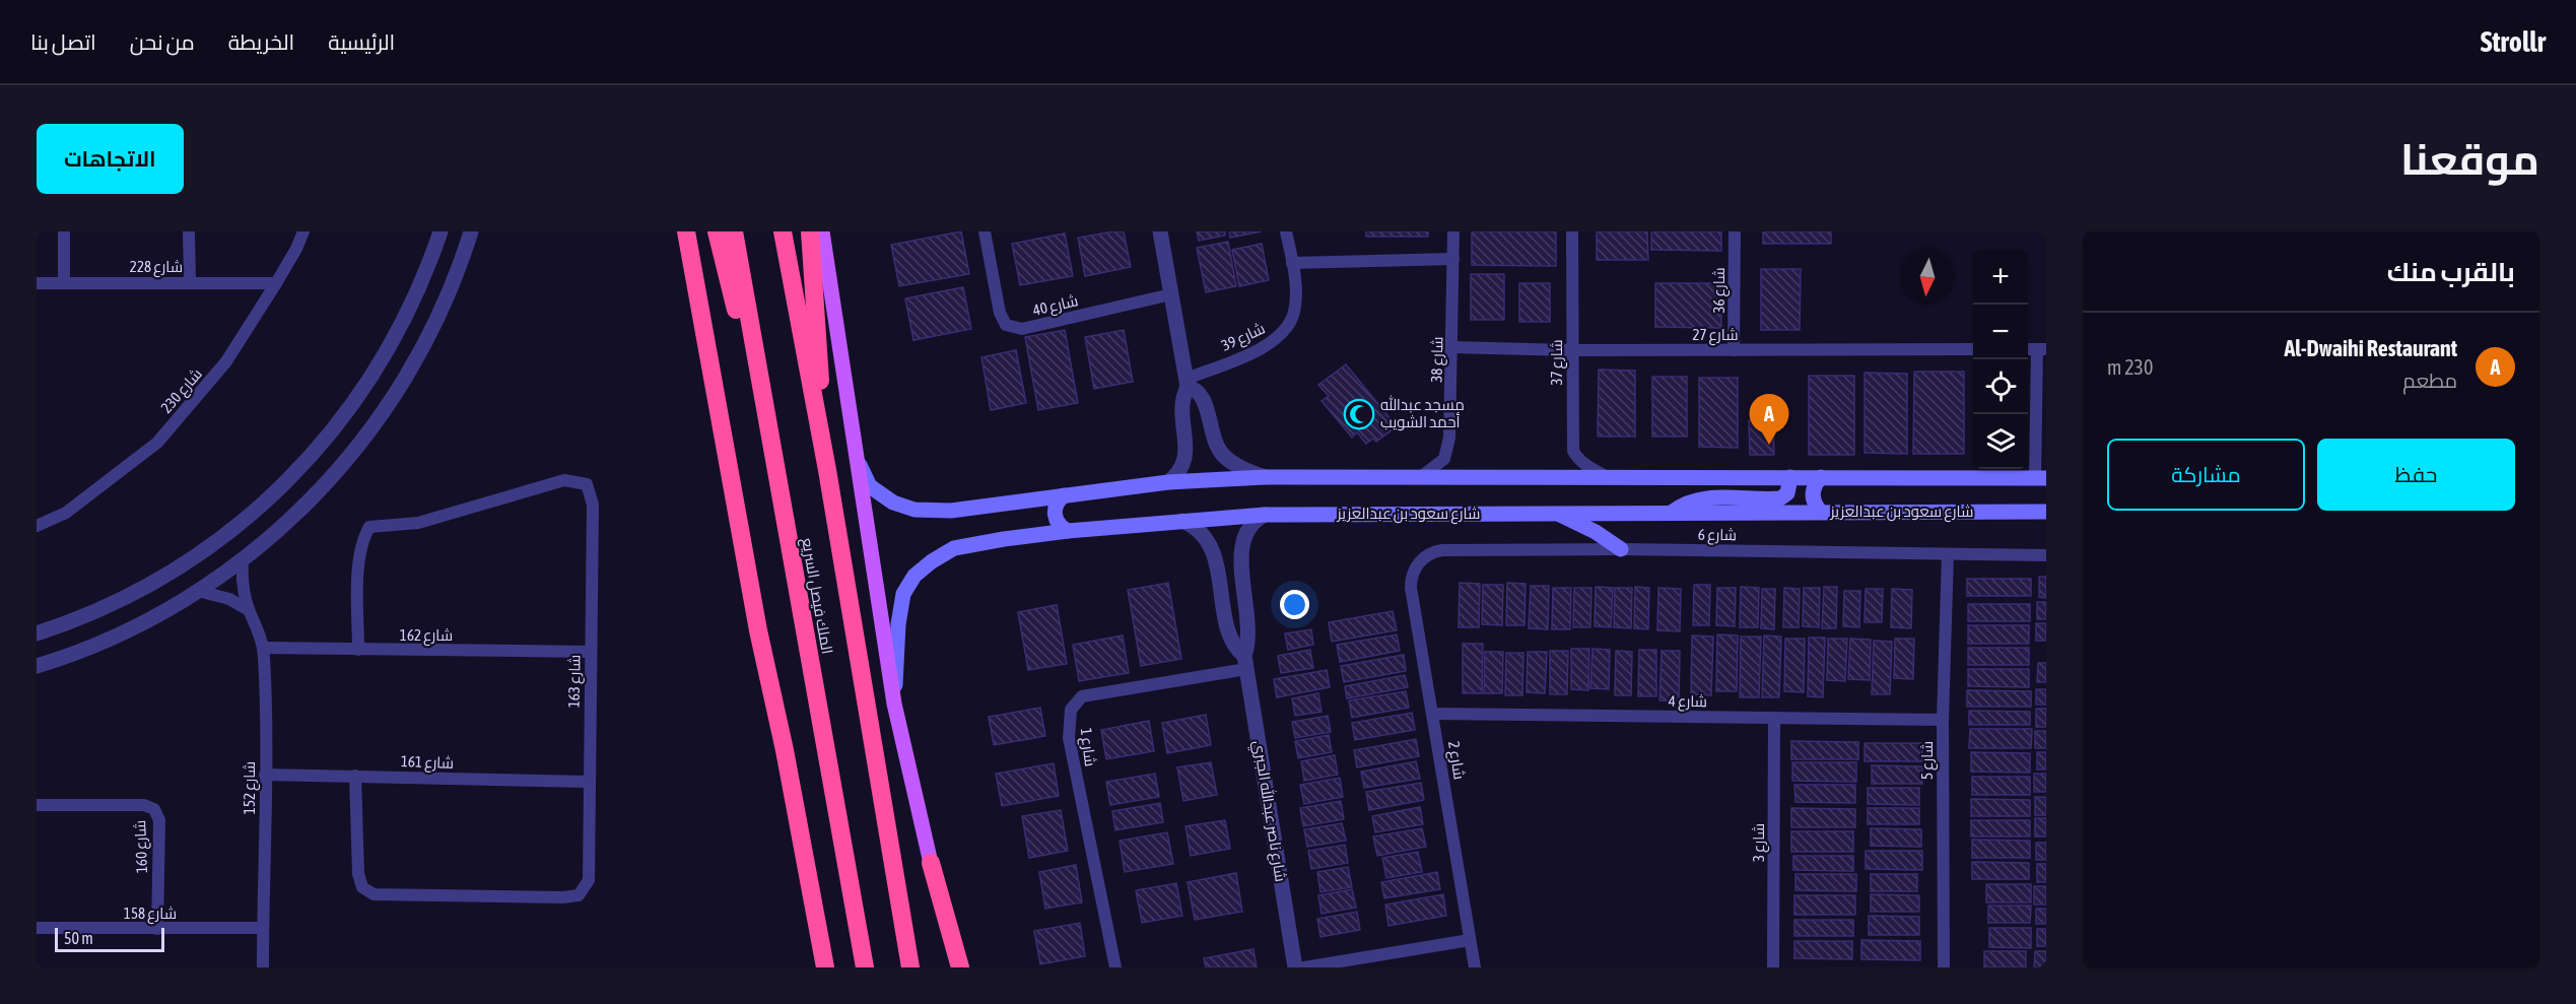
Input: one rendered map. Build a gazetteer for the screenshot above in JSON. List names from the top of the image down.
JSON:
{
  "streets": {
    "highway": ["الملك فيصل السريع"],
    "main road": ["شارع سعود بن عبدالعزيز"],
    "street": [
      "شارع 228",
      "شارع 36",
      "شارع 40",
      "شارع 27",
      "شارع 39",
      "شارع 38",
      "شارع 37",
      "شارع 230",
      "شارع 6",
      "شارع 162",
      "شارع 163",
      "شارع 4",
      "شارع 1",
      "شارع 2",
      "شارع 5",
      "شارع 161",
      "شارع 152",
      "شارع ناصر عبدالله الجبري",
      "شارع 3",
      "شارع 160",
      "شارع 158"
    ]
  },
  "crossings": [
    ["شارع 228", "شارع 230"],
    ["شارع 36", "شارع 27"],
    ["شارع 27", "شارع 38"],
    ["شارع 27", "شارع 37"],
    ["شارع سعود بن عبدالعزيز", "شارع ناصر عبدالله الجبري"],
    ["شارع 6", "شارع 2"],
    ["شارع 6", "شارع 5"],
    ["شارع 162", "شارع 163"],
    ["شارع 162", "شارع 152"],
    ["شارع 163", "شارع 161"],
    ["شارع 4", "شارع 2"],
    ["شارع 4", "شارع 5"],
    ["شارع 4", "شارع 3"],
    ["شارع 1", "شارع ناصر عبدالله الجبري"],
    ["شارع 161", "شارع 152"],
    ["شارع 152", "شارع 158"],
    ["شارع 160", "شارع 158"]
  ],
  "places": {
    "mosque": ["مسجد عبدالله أحمد الشويب"]
  },
  "scale_bar": "50 m",
  "north": "bottom",
  "page": {
    "header": "Strollr",
    "nav": [
      "الرئيسية",
      "الخريطة",
      "من نحن",
      "اتصل بنا"
    ],
    "title": "موقعنا",
    "buttons": [
      "الاتجاهات",
      ["حفظ", "مشاركة"]
    ],
    "heading": "بالقرب منك",
    "map_buttons": ["+", "−"],
    "list": [
      {
        "mark": "A",
        "name": "Al-Dwaihi Restaurant",
        "note": "مطعم",
        "value": "230 m"
      }
    ],
    "pins": "A",
    "scale": "50 m"
  }
}
